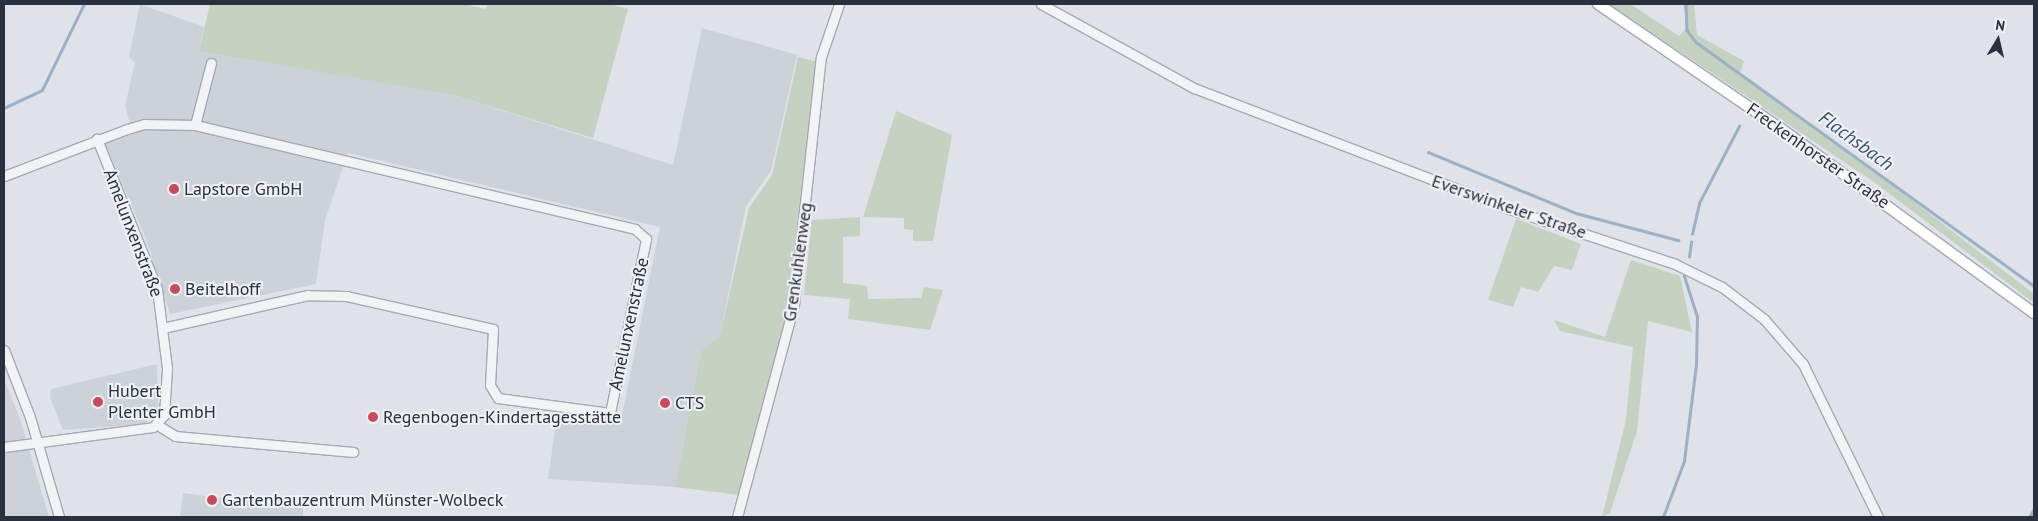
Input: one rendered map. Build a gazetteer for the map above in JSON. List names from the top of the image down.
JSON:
{
  "streets": {
    "main road": ["Freckenhorster Straße"],
    "street": ["Everswinkeler Straße", "Amelunxenstraße", "Grenkuhlenweg"]
  },
  "water": ["Flachsbach"],
  "places": [
    "Lapstore GmbH",
    "Beitelhoff",
    "Hubert Plenter GmbH",
    "CTS",
    "Regenbogen-Kindertagesstätte",
    "Gartenbauzentrum Münster-Wolbeck"
  ],
  "north": "top"
}
